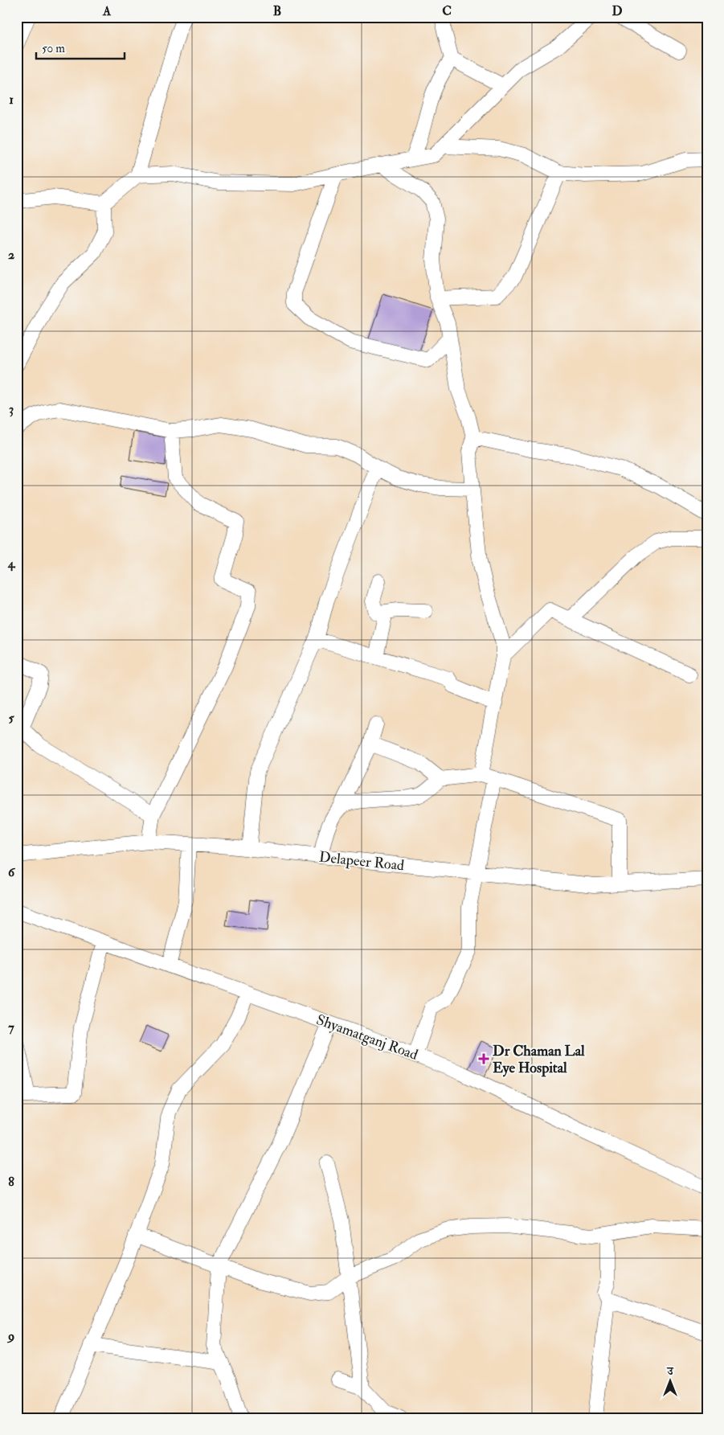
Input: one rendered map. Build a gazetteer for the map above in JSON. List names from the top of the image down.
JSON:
{
  "streets": {
    "street": ["Delapeer Road", "Shyamatganj Road"]
  },
  "places": {
    "health": ["Dr Chaman Lal Eye Hospital"]
  },
  "scale_bar": "50 m",
  "north": "top",
  "grid": {
    "columns": [
      "A",
      "B",
      "C",
      "D"
    ],
    "rows": [
      "1",
      "2",
      "3",
      "4",
      "5",
      "6",
      "7",
      "8",
      "9"
    ]
  }
}
